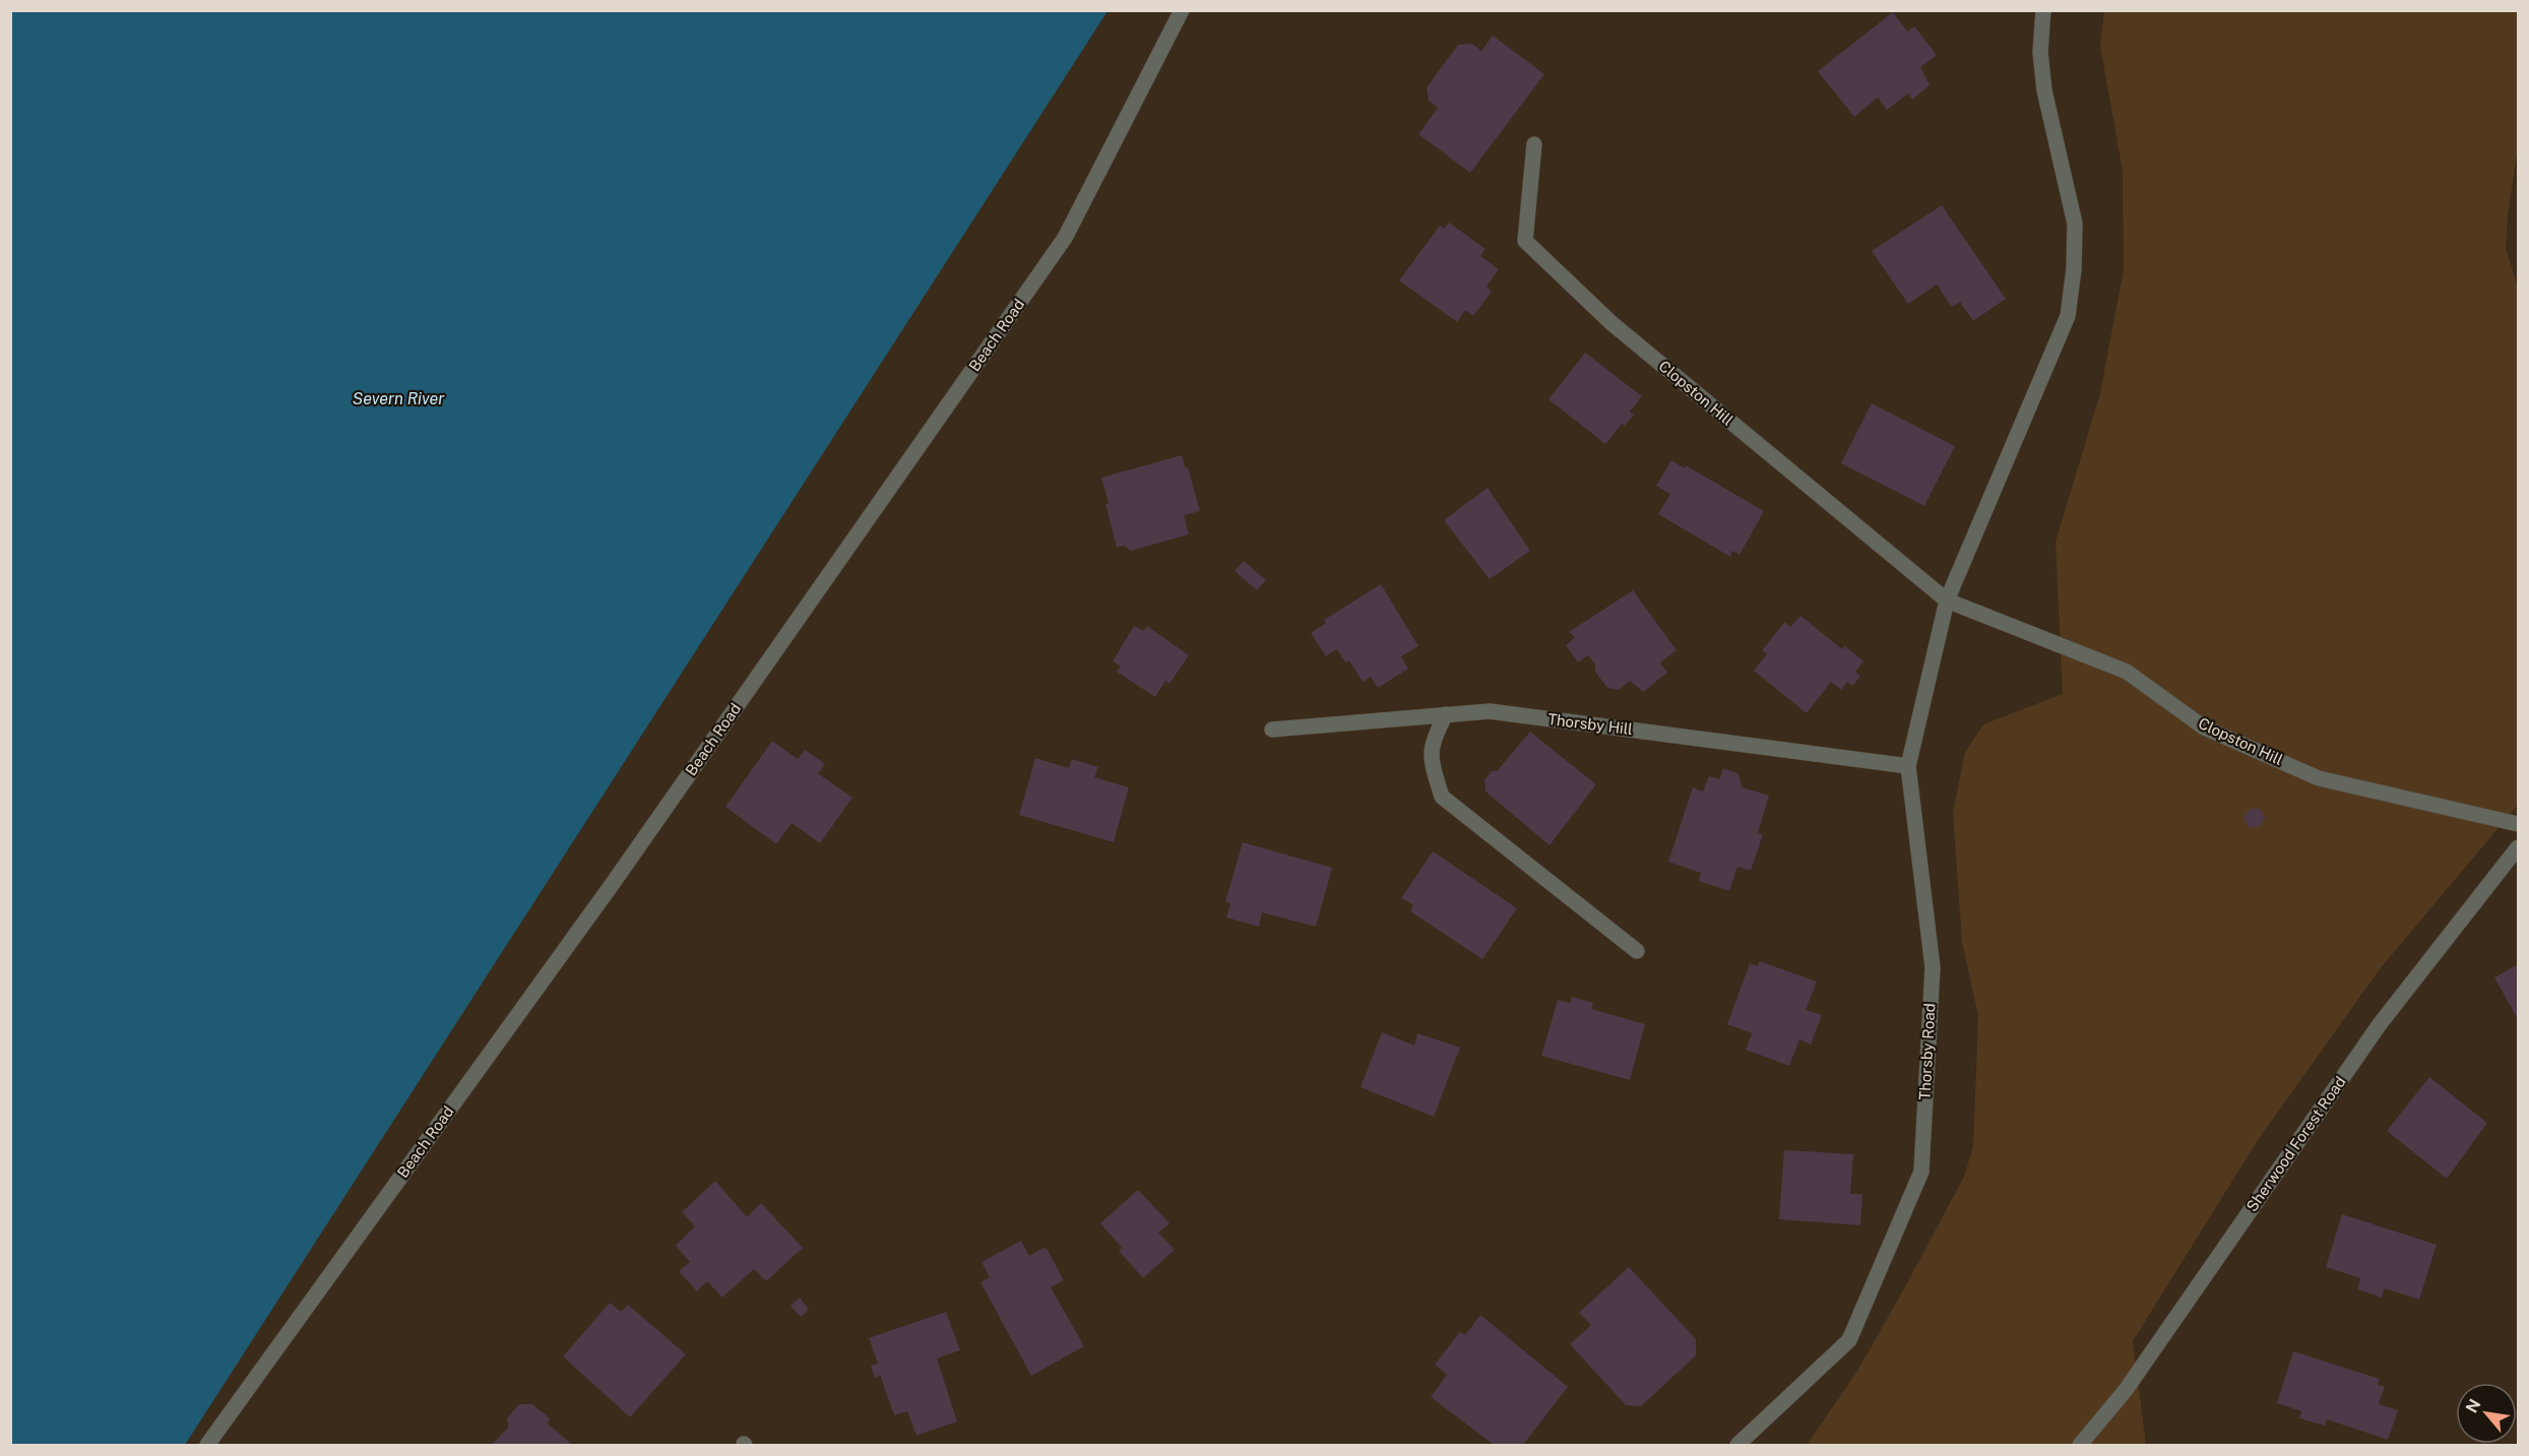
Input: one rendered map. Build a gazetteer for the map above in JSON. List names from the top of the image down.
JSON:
{
  "streets": {
    "street": [
      "Beach Road",
      "Clopston Hill",
      "Thorsby Hill",
      "Thorsby Road",
      "Sherwood Forest Road"
    ]
  },
  "crossings": [
    ["Clopston Hill", "Thorsby Road"],
    ["Thorsby Hill", "Thorsby Road"]
  ],
  "water": ["Severn River"],
  "north": "top left"
}
